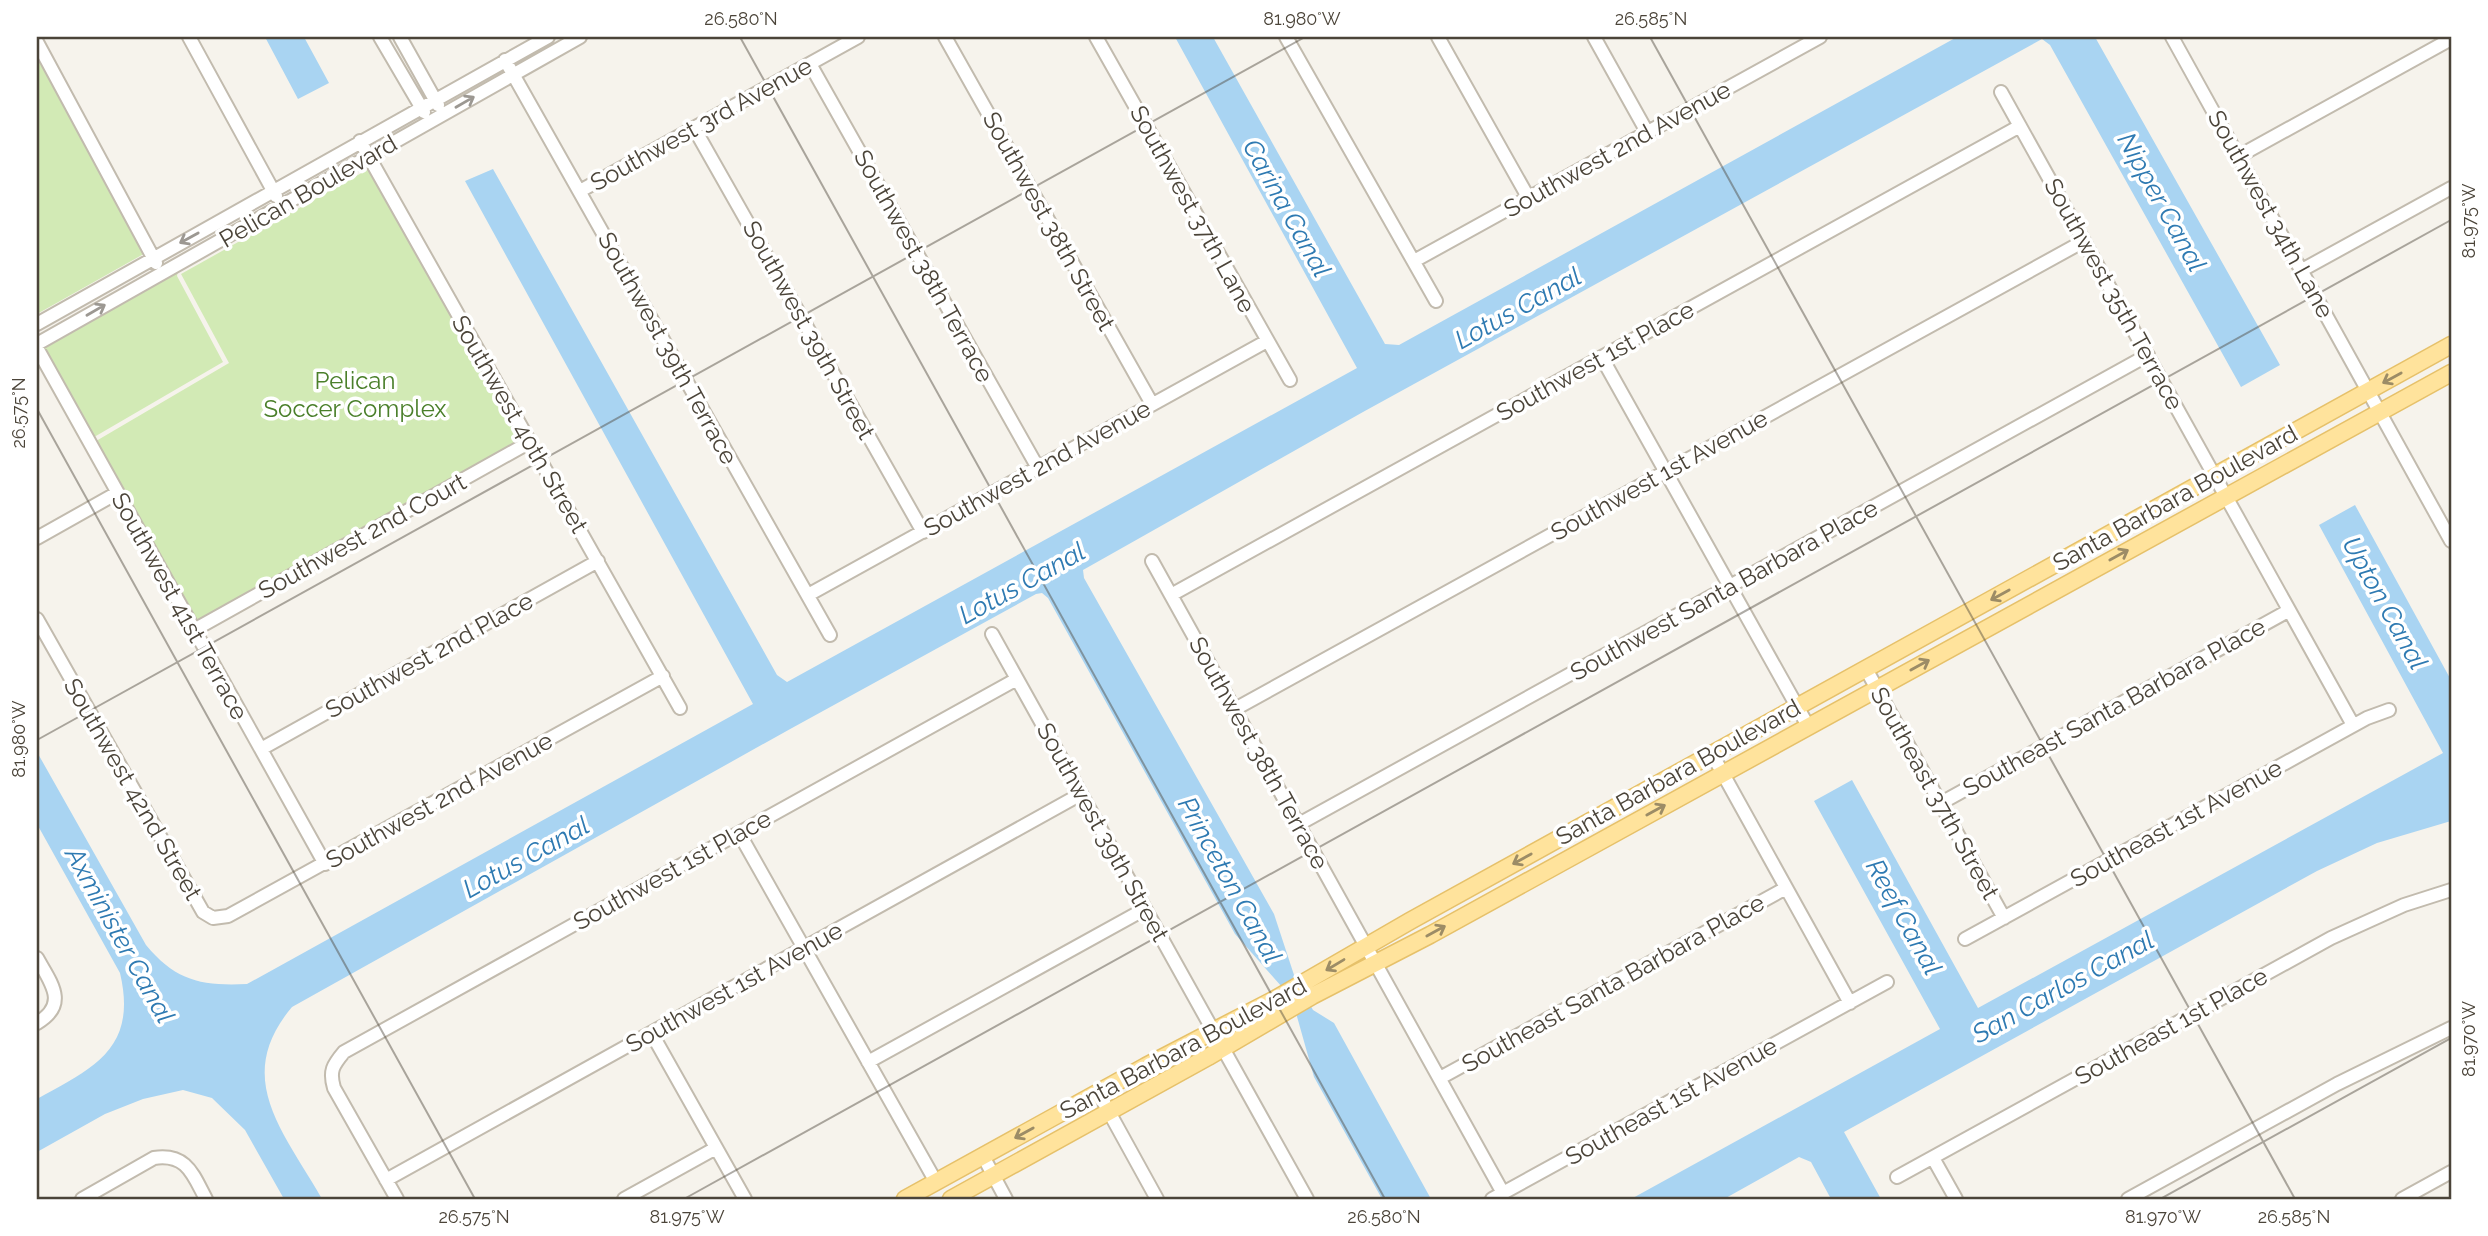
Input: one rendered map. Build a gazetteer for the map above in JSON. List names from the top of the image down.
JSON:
{
  "streets": {
    "main road": ["Santa Barbara Boulevard"],
    "street": [
      "Southwest 3rd Avenue",
      "Southwest 2nd Avenue",
      "Pelican Boulevard",
      "Southwest 37th Lane",
      "Southwest 34th Lane",
      "Southwest 38th Street",
      "Southwest 38th Terrace",
      "Southwest 35th Terrace",
      "Southwest 39th Street",
      "Southwest 39th Terrace",
      "Southwest 1st Place",
      "Southwest 40th Street",
      "Southwest 1st Avenue",
      "Southwest 2nd Court",
      "Southwest Santa Barbara Place",
      "Southwest 41st Terrace",
      "Southwest 2nd Place",
      "Southeast Santa Barbara Place",
      "Southwest 42nd Street",
      "Southeast 37th Street",
      "Southeast 1st Avenue",
      "Southeast 1st Place"
    ]
  },
  "crossings": [
    ["Southwest 3rd Avenue", "Southwest 38th Terrace"],
    ["Southwest 3rd Avenue", "Southwest 39th Street"],
    ["Southwest 3rd Avenue", "Southwest 39th Terrace"],
    ["Southwest 2nd Avenue", "Southwest 37th Lane"],
    ["Southwest 2nd Avenue", "Southwest 38th Street"],
    ["Southwest 2nd Avenue", "Southwest 38th Terrace"],
    ["Southwest 2nd Avenue", "Southwest 39th Street"],
    ["Southwest 2nd Avenue", "Southwest 39th Terrace"],
    ["Southwest 2nd Avenue", "Southwest 40th Street"],
    ["Southwest 2nd Avenue", "Southwest 41st Terrace"],
    ["Southwest 2nd Avenue", "Southwest 42nd Street"],
    ["Pelican Boulevard", "Southwest 39th Terrace"],
    ["Pelican Boulevard", "Southwest 40th Street"],
    ["Pelican Boulevard", "Southwest 41st Terrace"],
    ["Southwest 34th Lane", "Santa Barbara Boulevard"],
    ["Southwest 38th Terrace", "Southwest 1st Place"],
    ["Southwest 38th Terrace", "Southwest 1st Avenue"],
    ["Southwest 38th Terrace", "Santa Barbara Boulevard"],
    ["Southwest 38th Terrace", "Southwest Santa Barbara Place"],
    ["Southwest 38th Terrace", "Southeast Santa Barbara Place"],
    ["Southwest 38th Terrace", "Southeast 1st Avenue"],
    ["Southwest 35th Terrace", "Southwest 1st Place"],
    ["Southwest 35th Terrace", "Southwest 1st Avenue"],
    ["Southwest 35th Terrace", "Santa Barbara Boulevard"],
    ["Southwest 35th Terrace", "Southwest Santa Barbara Place"],
    ["Southwest 35th Terrace", "Southeast Santa Barbara Place"],
    ["Southwest 35th Terrace", "Southeast 1st Avenue"],
    ["Southwest 39th Street", "Southwest 1st Place"],
    ["Southwest 39th Street", "Southwest 1st Avenue"],
    ["Southwest 39th Street", "Santa Barbara Boulevard"],
    ["Southwest 1st Place", "Southwest 1st Avenue"],
    ["Southwest 40th Street", "Southwest 2nd Court"],
    ["Southwest 40th Street", "Southwest 2nd Place"],
    ["Santa Barbara Boulevard", "Southeast 37th Street"],
    ["Southwest 2nd Court", "Southwest 41st Terrace"],
    ["Southwest 41st Terrace", "Southwest 2nd Place"],
    ["Southeast Santa Barbara Place", "Southeast 37th Street"],
    ["Southeast 37th Street", "Southeast 1st Avenue"]
  ],
  "water": [
    "Nipper Canal",
    "Carina Canal",
    "Lotus Canal",
    "Upton Canal",
    "Princeton Canal",
    "Reef Canal",
    "Axminister Canal",
    "San Carlos Canal"
  ],
  "parks": ["Pelican Soccer Complex"],
  "coordinates": [
    "26.580°N",
    "81.980°W",
    "26.585°N",
    "81.975°W",
    "26.575°N",
    "81.970°W"
  ]
}
